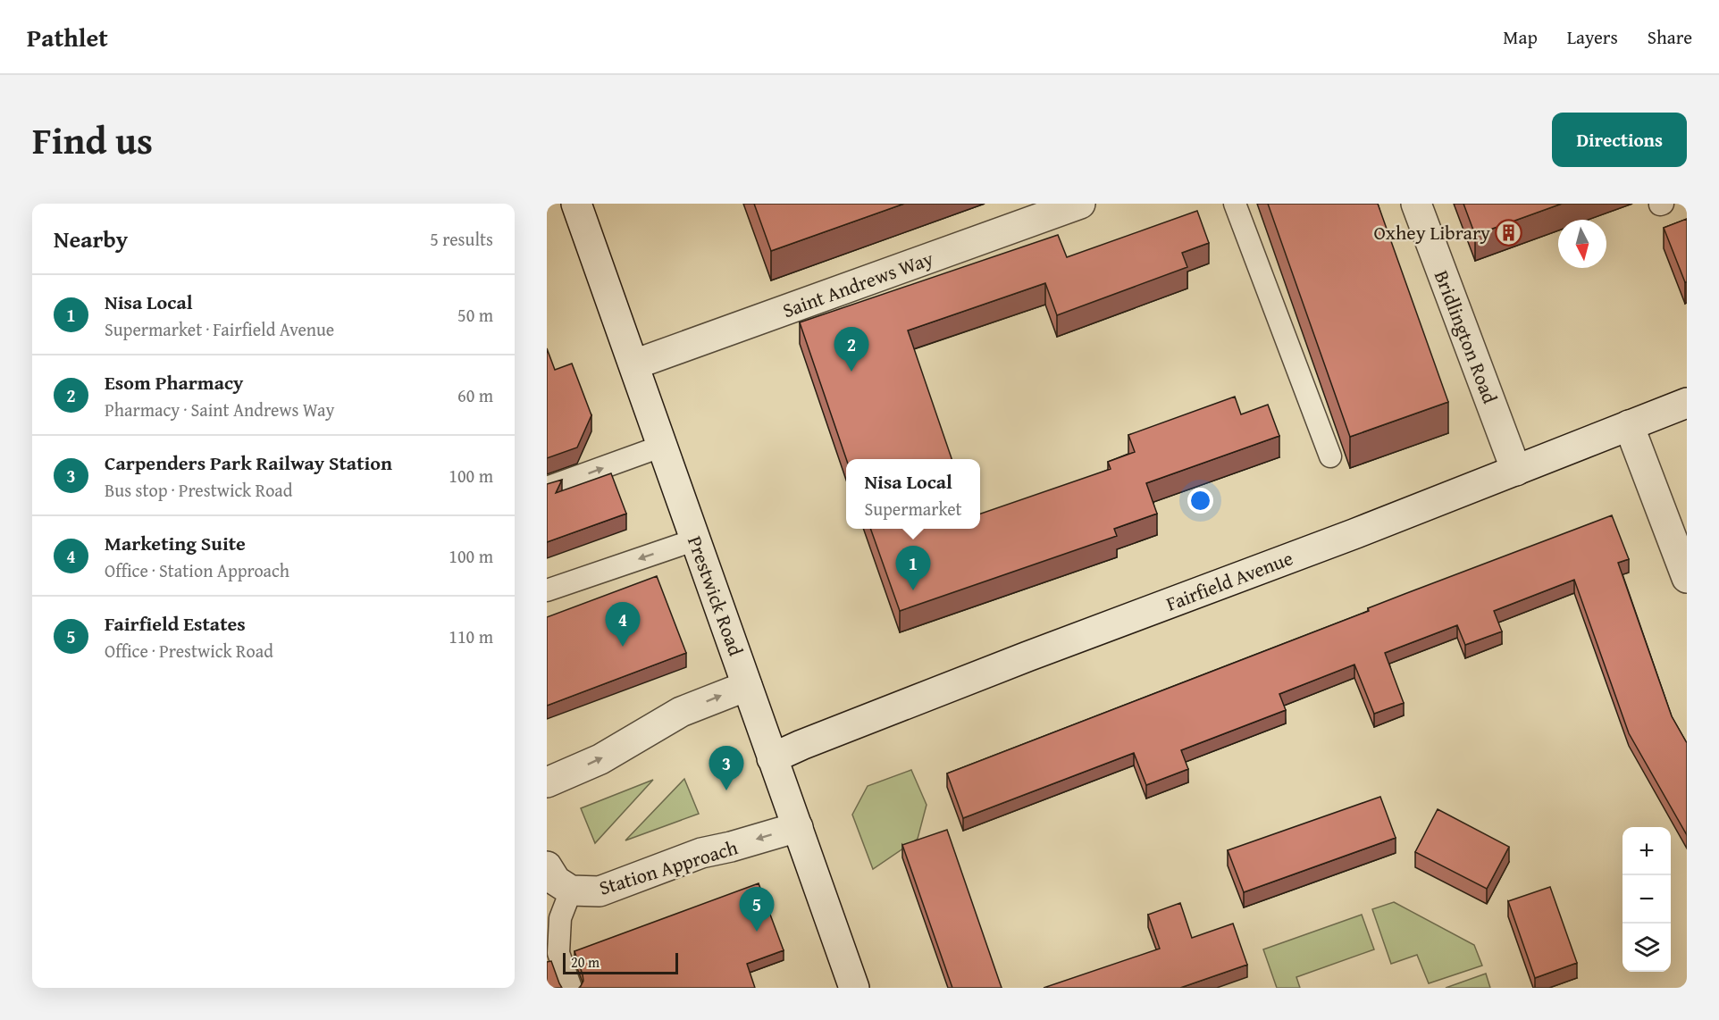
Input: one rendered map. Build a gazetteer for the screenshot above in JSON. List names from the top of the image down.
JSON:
{
  "streets": {
    "street": [
      "Saint Andrews Way",
      "Bridlington Road",
      "Fairfield Avenue",
      "Prestwick Road",
      "Station Approach"
    ]
  },
  "crossings": [
    ["Saint Andrews Way", "Prestwick Road"],
    ["Bridlington Road", "Fairfield Avenue"],
    ["Fairfield Avenue", "Prestwick Road"],
    ["Prestwick Road", "Station Approach"]
  ],
  "places": {
    "building": ["Oxhey Library"]
  },
  "scale_bar": "20 m",
  "north": "bottom",
  "page": {
    "header": "Pathlet",
    "nav": ["Map", "Layers", "Share"],
    "title": "Find us",
    "buttons": "Directions",
    "heading": ["Nearby", "5 results"],
    "list": [
      {
        "mark": "1",
        "name": "Nisa Local",
        "note": "Supermarket · Fairfield Avenue",
        "value": "50 m"
      },
      {
        "mark": "2",
        "name": "Esom Pharmacy",
        "note": "Pharmacy · Saint Andrews Way",
        "value": "60 m"
      },
      {
        "mark": "3",
        "name": "Carpenders Park Railway Station",
        "note": "Bus stop · Prestwick Road",
        "value": "100 m"
      },
      {
        "mark": "4",
        "name": "Marketing Suite",
        "note": "Office · Station Approach",
        "value": "100 m"
      },
      {
        "mark": "5",
        "name": "Fairfield Estates",
        "note": "Office · Prestwick Road",
        "value": "110 m"
      }
    ],
    "pins": [
      "2",
      "1",
      "4",
      "3",
      "5"
    ],
    "popup": ["Nisa Local", "Supermarket"],
    "map_buttons": ["+", "−"],
    "scale": "20 m"
  }
}
